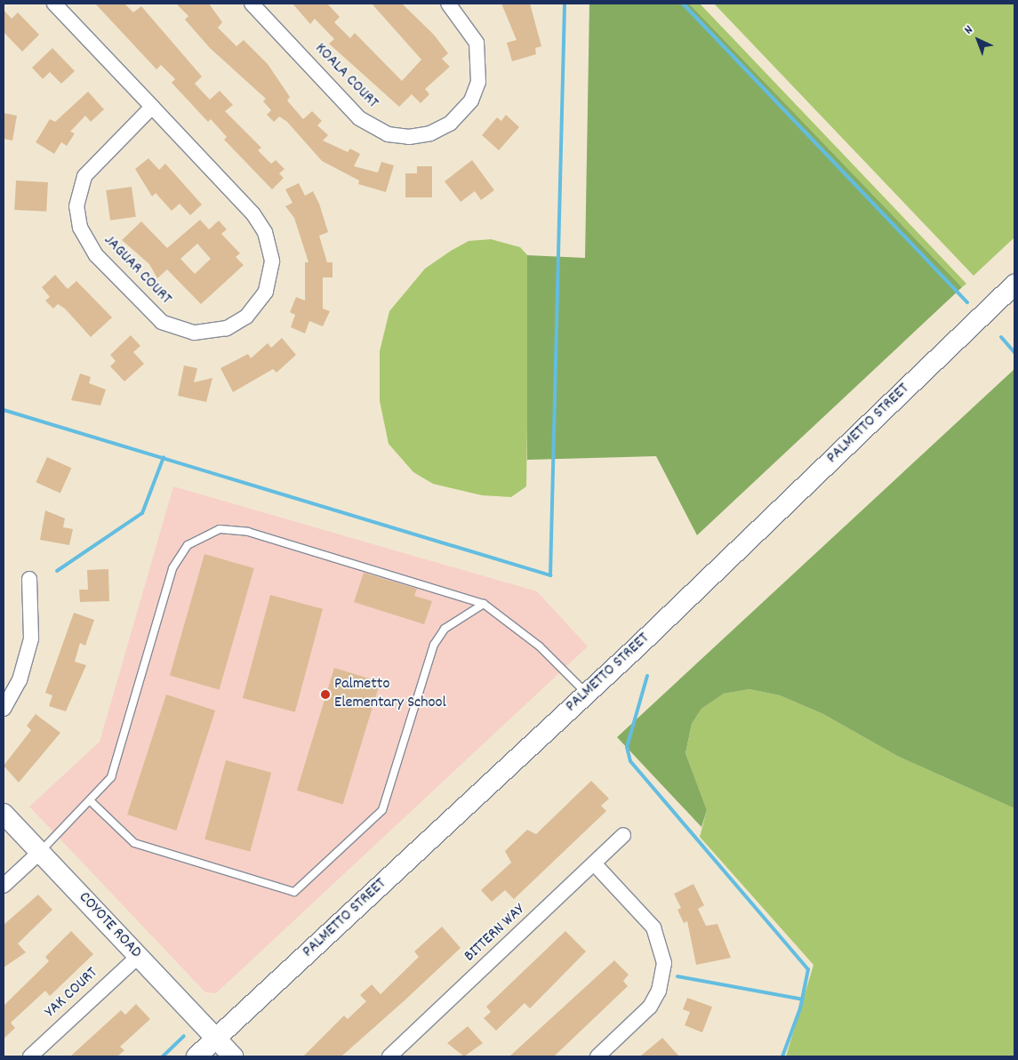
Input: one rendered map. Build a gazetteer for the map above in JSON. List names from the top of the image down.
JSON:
{
  "streets": {
    "main road": ["PALMETTO STREET", "COYOTE ROAD"],
    "street": [
      "KOALA COURT",
      "JAGUAR COURT",
      "BITTERN WAY",
      "YAK COURT"
    ]
  },
  "crossings": [
    ["PALMETTO STREET", "COYOTE ROAD"],
    ["COYOTE ROAD", "YAK COURT"]
  ],
  "places": ["Palmetto Elementary School"],
  "north": "top left"
}
